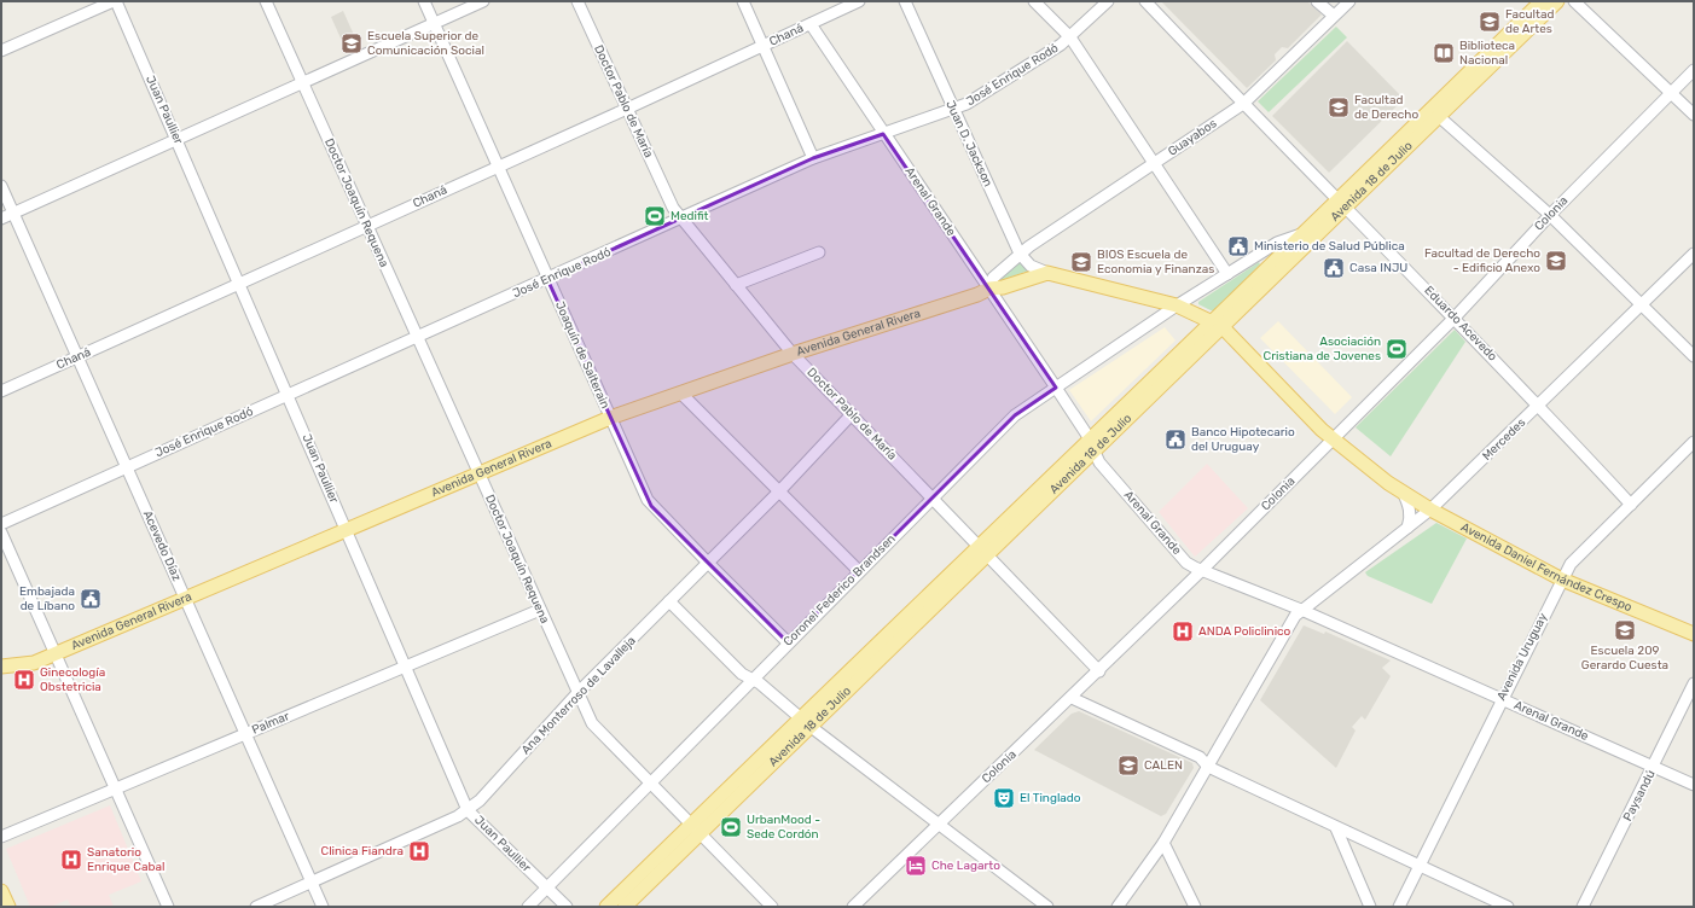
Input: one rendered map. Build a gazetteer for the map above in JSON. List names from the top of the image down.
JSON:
{
  "streets": {
    "main road": ["Avenida 18 de Julio", "Avenida General Rivera", "Avenida Daniel Fernández Crespo"],
    "street": [
      "Chaná",
      "José Enrique Rodó",
      "Doctor Pablo de María",
      "Juan Paullier",
      "Guayabos",
      "Juan D. Jackson",
      "Arenal Grande",
      "Doctor Joaquín Requena",
      "Colonia",
      "Eduardo Acevedo",
      "Joaquín de Salterain",
      "Mercedes",
      "Acevedo Díaz",
      "Coronel Federico Brandsen",
      "Avenida Uruguay",
      "Ana Monterroso de Lavalleja",
      "Palmar",
      "Paysandú"
    ]
  },
  "crossings": [
    ["Chaná", "Doctor Pablo de María"],
    ["Chaná", "Juan Paullier"],
    ["Chaná", "Arenal Grande"],
    ["Chaná", "Doctor Joaquín Requena"],
    ["Chaná", "Joaquín de Salterain"],
    ["Chaná", "Acevedo Díaz"],
    ["José Enrique Rodó", "Doctor Pablo de María"],
    ["José Enrique Rodó", "Juan Paullier"],
    ["José Enrique Rodó", "Juan D. Jackson"],
    ["José Enrique Rodó", "Arenal Grande"],
    ["José Enrique Rodó", "Doctor Joaquín Requena"],
    ["José Enrique Rodó", "Joaquín de Salterain"],
    ["José Enrique Rodó", "Acevedo Díaz"],
    ["Doctor Pablo de María", "Avenida 18 de Julio"],
    ["Doctor Pablo de María", "Colonia"],
    ["Doctor Pablo de María", "Avenida General Rivera"],
    ["Doctor Pablo de María", "Coronel Federico Brandsen"],
    ["Doctor Pablo de María", "Ana Monterroso de Lavalleja"],
    ["Juan Paullier", "Avenida General Rivera"],
    ["Juan Paullier", "Coronel Federico Brandsen"],
    ["Juan Paullier", "Ana Monterroso de Lavalleja"],
    ["Juan Paullier", "Palmar"],
    ["Guayabos", "Juan D. Jackson"],
    ["Guayabos", "Eduardo Acevedo"],
    ["Juan D. Jackson", "Avenida General Rivera"],
    ["Avenida 18 de Julio", "Arenal Grande"],
    ["Avenida 18 de Julio", "Doctor Joaquín Requena"],
    ["Avenida 18 de Julio", "Eduardo Acevedo"],
    ["Avenida 18 de Julio", "Avenida Daniel Fernández Crespo"],
    ["Avenida 18 de Julio", "Coronel Federico Brandsen"],
    ["Arenal Grande", "Colonia"],
    ["Arenal Grande", "Avenida General Rivera"],
    ["Arenal Grande", "Mercedes"],
    ["Arenal Grande", "Coronel Federico Brandsen"],
    ["Arenal Grande", "Avenida Uruguay"],
    ["Arenal Grande", "Paysandú"],
    ["Doctor Joaquín Requena", "Avenida General Rivera"],
    ["Doctor Joaquín Requena", "Coronel Federico Brandsen"],
    ["Doctor Joaquín Requena", "Ana Monterroso de Lavalleja"],
    ["Doctor Joaquín Requena", "Palmar"],
    ["Colonia", "Eduardo Acevedo"],
    ["Colonia", "Avenida Daniel Fernández Crespo"],
    ["Eduardo Acevedo", "Mercedes"],
    ["Eduardo Acevedo", "Avenida Uruguay"],
    ["Avenida General Rivera", "Joaquín de Salterain"],
    ["Avenida General Rivera", "Acevedo Díaz"],
    ["Joaquín de Salterain", "Coronel Federico Brandsen"],
    ["Joaquín de Salterain", "Ana Monterroso de Lavalleja"],
    ["Mercedes", "Avenida Daniel Fernández Crespo"],
    ["Acevedo Díaz", "Ana Monterroso de Lavalleja"],
    ["Acevedo Díaz", "Palmar"],
    ["Avenida Daniel Fernández Crespo", "Avenida Uruguay"]
  ],
  "places": {
    "school or university": [
      "Facultad de Artes",
      "Escuela Superior de Comunicación Social",
      "Facultad de Derecho",
      "Facultad de Derecho - Edificio Anexo",
      "BIOS Escuela de Economia y Finanzas",
      "Escuela 209 Gerardo Cuesta",
      "CALEN"
    ],
    "library": ["Biblioteca Nacional"],
    "sports": ["Medifit", "Asociación Cristiana de Jovenes", "UrbanMood - Sede Cordón"],
    "public building": [
      "Ministerio de Salud Pública",
      "Casa INJU",
      "Banco Hipotecario del Uruguay",
      "Embajada de Líbano"
    ],
    "hospital": [
      "ANDA Policlinico",
      "Ginecología Obstetricia",
      "Clinica Fiandra",
      "Sanatorio Enrique Cabal"
    ],
    "theatre": ["El Tinglado"],
    "hotel": ["Che Lagarto"]
  }
}
